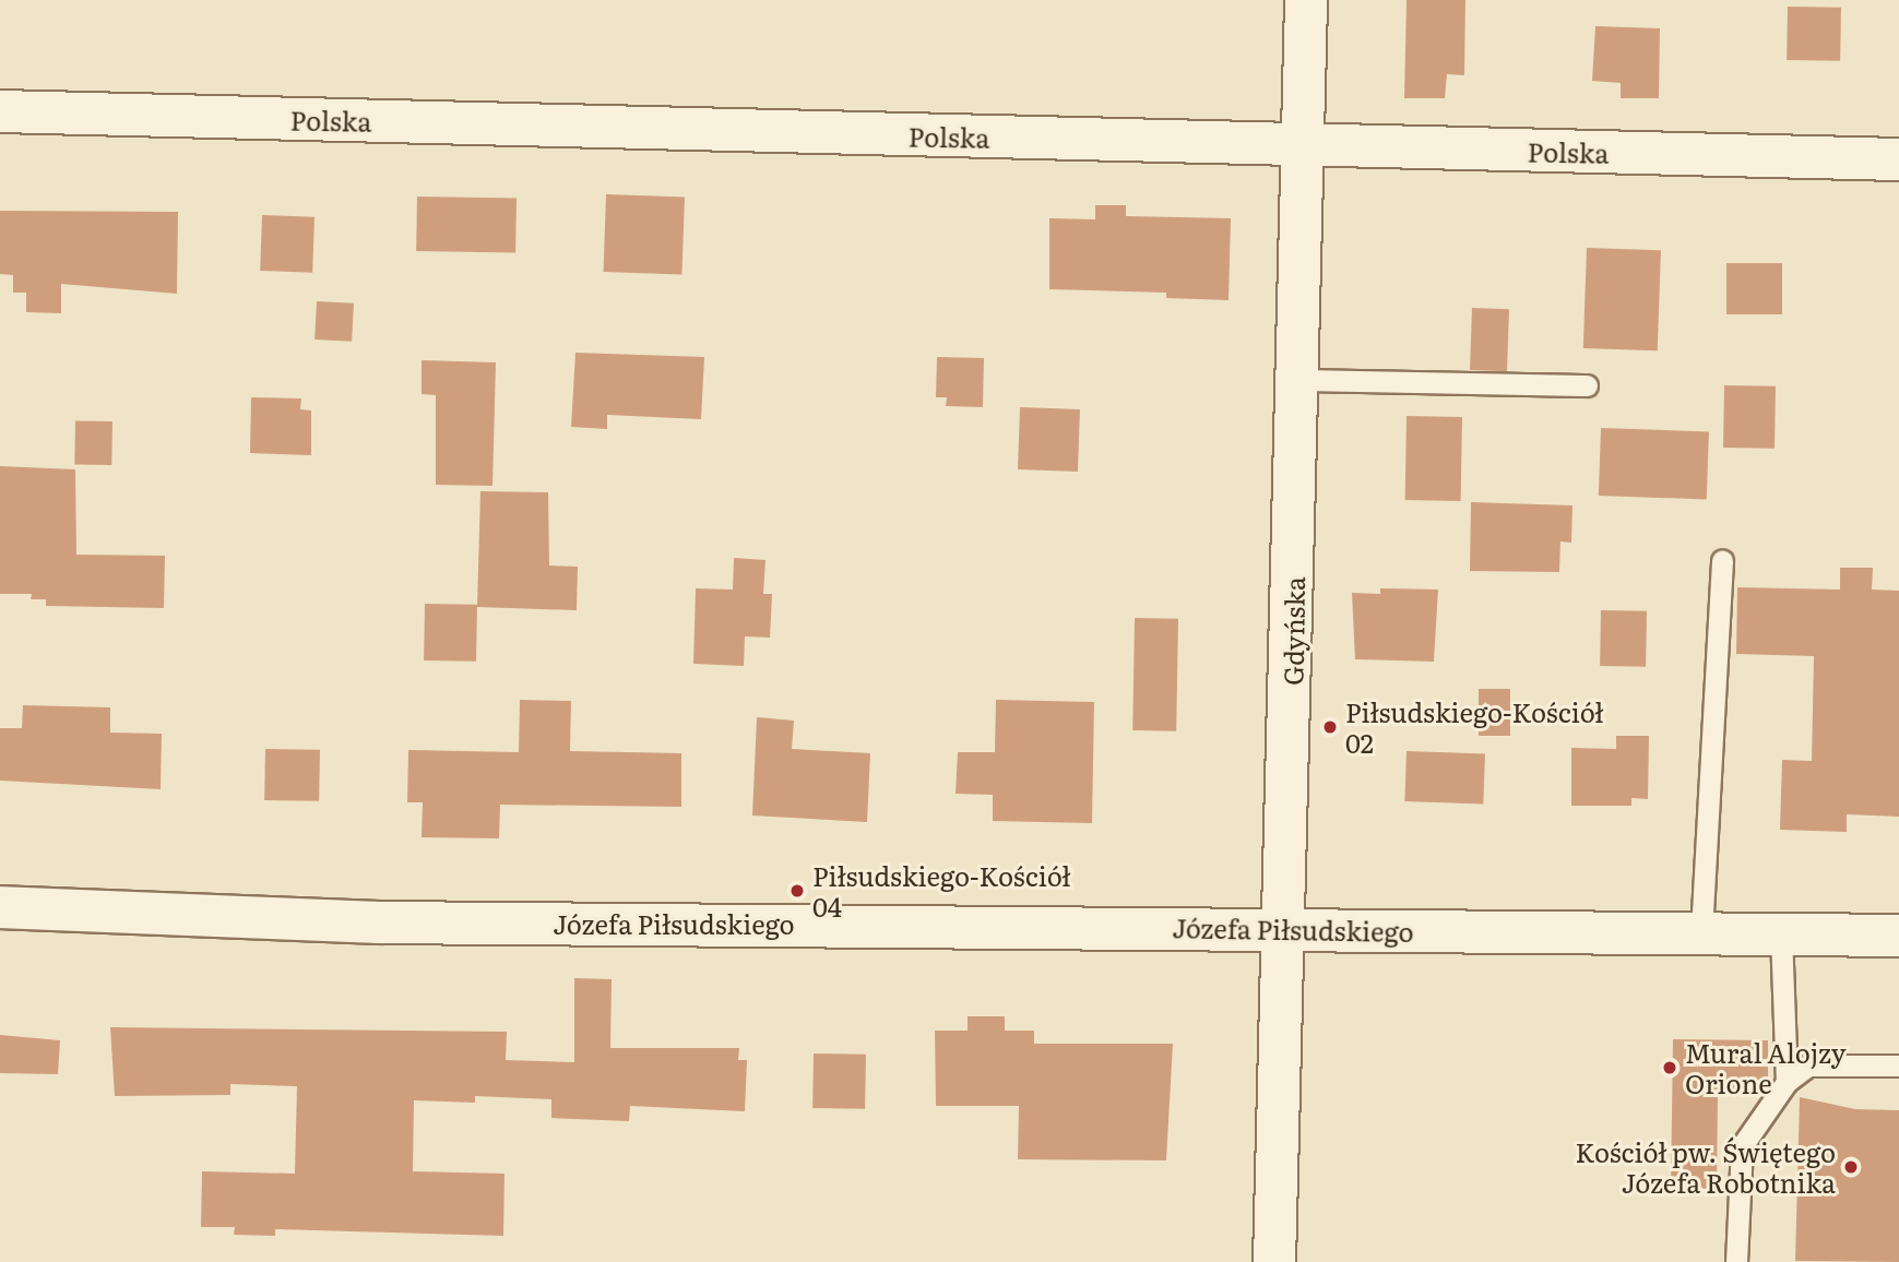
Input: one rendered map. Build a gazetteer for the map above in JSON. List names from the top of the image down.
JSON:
{
  "streets": {
    "street": ["Polska", "Gdyńska", "Józefa Piłsudskiego"]
  },
  "crossings": [
    ["Polska", "Gdyńska"],
    ["Gdyńska", "Józefa Piłsudskiego"]
  ],
  "places": [
    "Piłsudskiego-Kościół 02",
    "Piłsudskiego-Kościół 04",
    "Mural Alojzy Orione",
    "Kościół pw. Świętego Józefa Robotnika"
  ]
}
